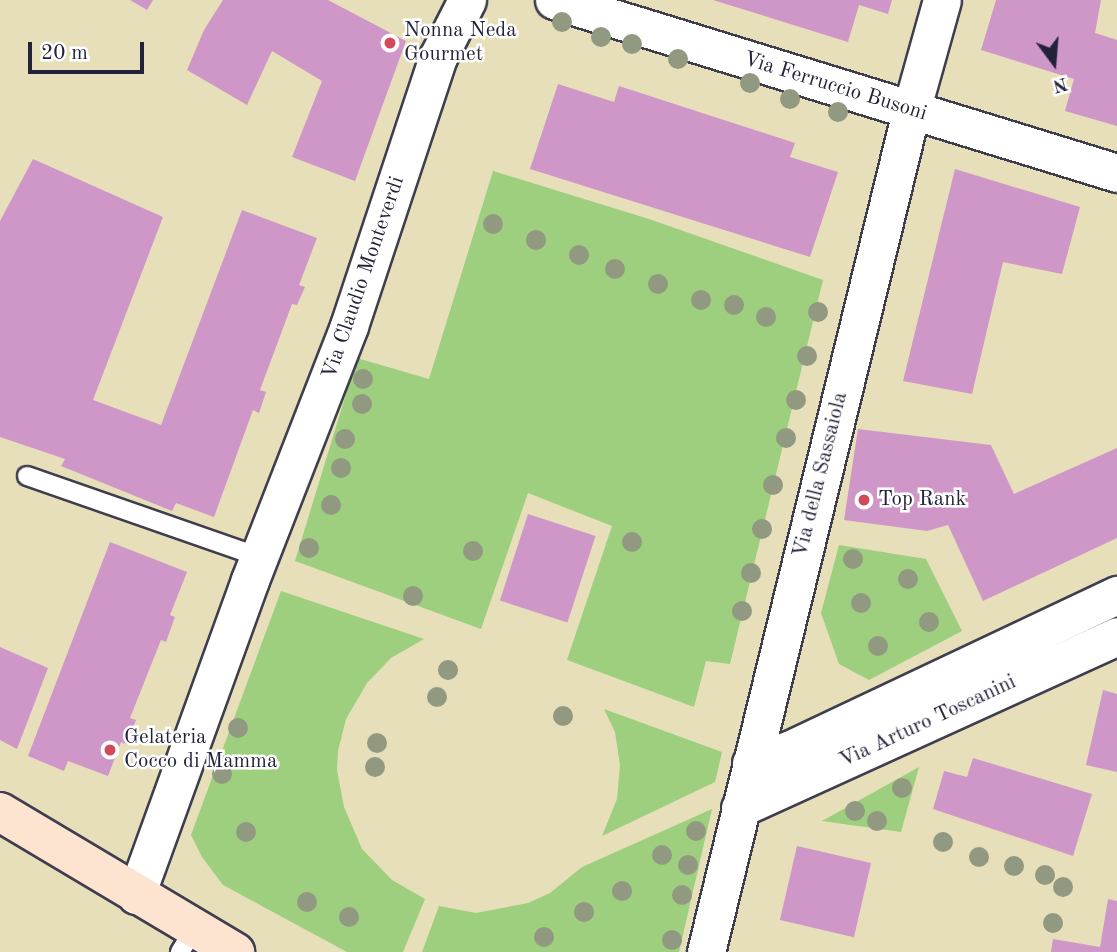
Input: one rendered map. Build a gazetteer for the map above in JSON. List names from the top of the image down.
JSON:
{
  "streets": {
    "street": [
      "Via Ferruccio Busoni",
      "Via Claudio Monteverdi",
      "Via della Sassaiola",
      "Via Arturo Toscanini"
    ]
  },
  "crossings": [
    ["Via Ferruccio Busoni", "Via della Sassaiola"],
    ["Via della Sassaiola", "Via Arturo Toscanini"]
  ],
  "places": ["Nonna Neda Gourmet", "Top Rank", "Gelateria Cocco di Mamma"],
  "scale_bar": "20 m",
  "north": "bottom"
}
